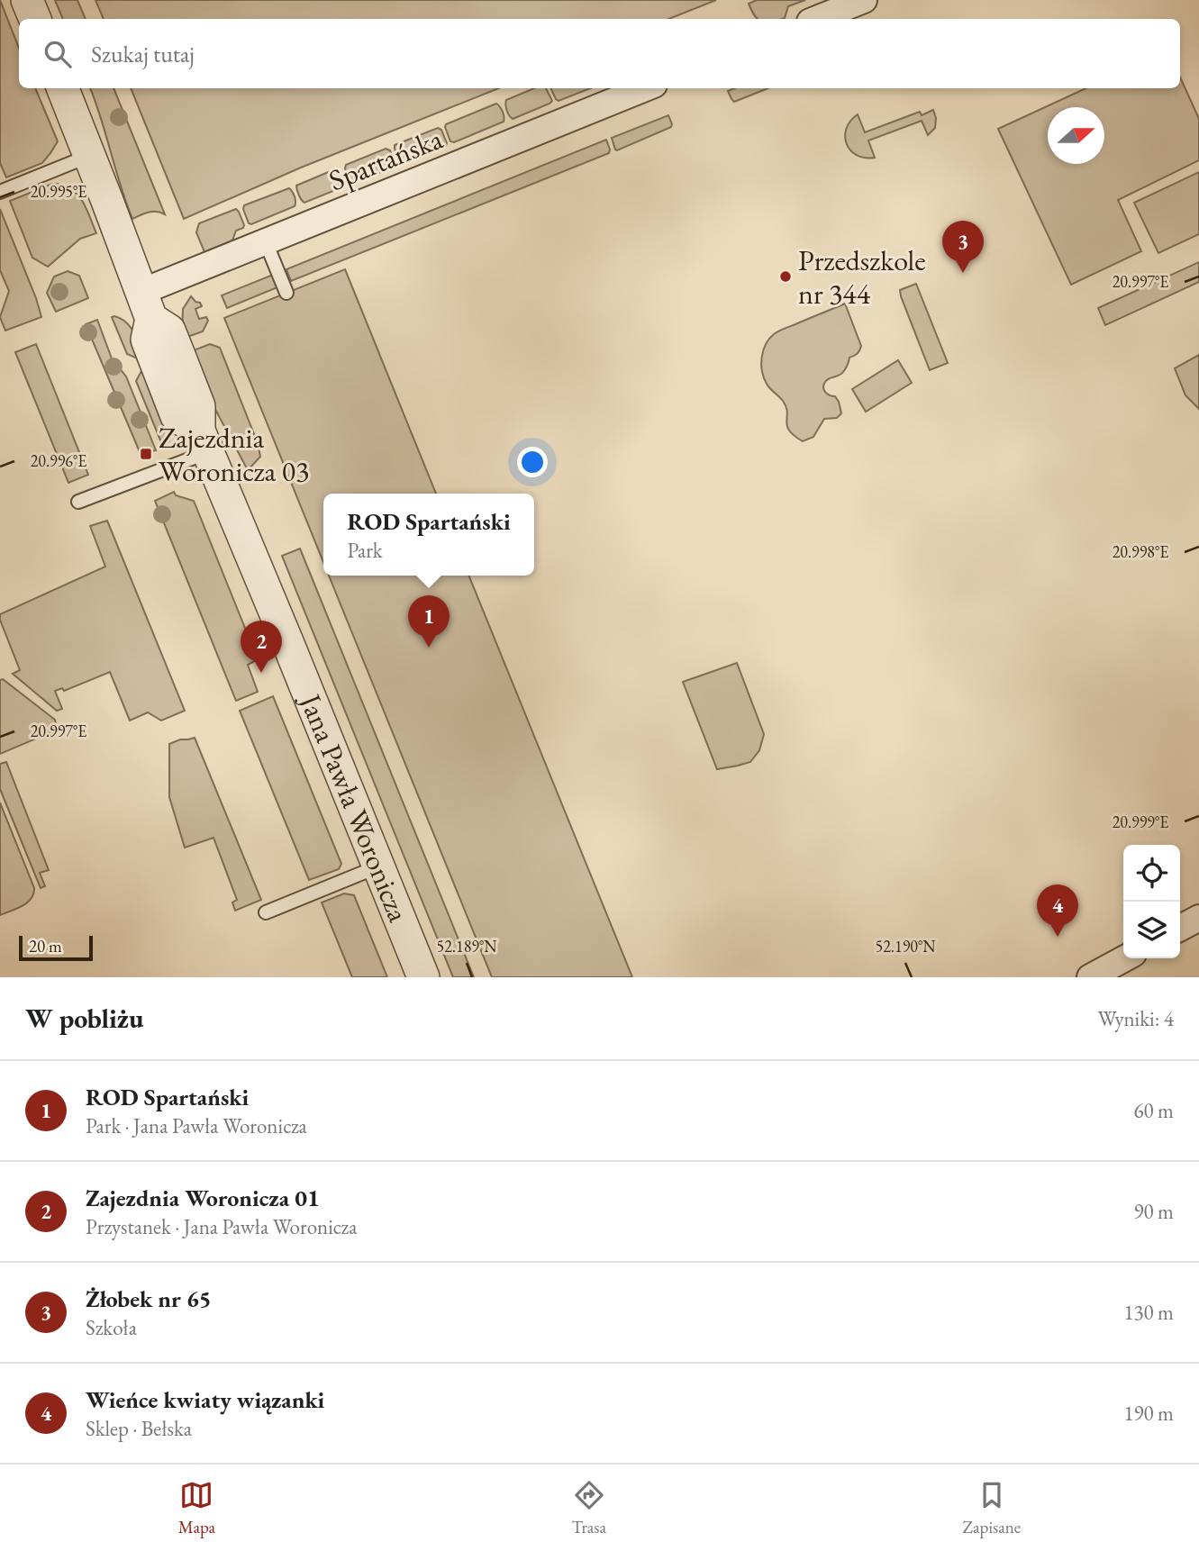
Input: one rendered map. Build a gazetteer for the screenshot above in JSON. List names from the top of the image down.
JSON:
{
  "streets": {
    "street": ["Spartańska", "Jana Pawła Woronicza"]
  },
  "crossings": [
    ["Spartańska", "Jana Pawła Woronicza"]
  ],
  "places": {
    "other": ["Przedszkole nr 344"],
    "transit": ["Zajezdnia Woronicza 03"]
  },
  "scale_bar": "20 m",
  "north": "right",
  "page": {
    "search": "Szukaj tutaj",
    "pins": [
      "3",
      "1",
      "2",
      "4"
    ],
    "popup": ["ROD Spartański", "Park"],
    "scale": "20 m",
    "heading": ["W pobliżu", "Wyniki: 4"],
    "list": [
      {
        "mark": "1",
        "name": "ROD Spartański",
        "note": "Park · Jana Pawła Woronicza",
        "value": "60 m"
      },
      {
        "mark": "2",
        "name": "Zajezdnia Woronicza 01",
        "note": "Przystanek · Jana Pawła Woronicza",
        "value": "90 m"
      },
      {
        "mark": "3",
        "name": "Żłobek nr 65",
        "note": "Szkoła",
        "value": "130 m"
      },
      {
        "mark": "4",
        "name": "Wieńce kwiaty wiązanki",
        "note": "Sklep · Bełska",
        "value": "190 m"
      }
    ],
    "nav": ["Mapa", "Trasa", "Zapisane"]
  },
  "coordinates": [
    "20.995°E",
    "20.997°E",
    "20.996°E",
    "20.998°E",
    "20.999°E",
    "52.189°N",
    "52.190°N"
  ]
}
